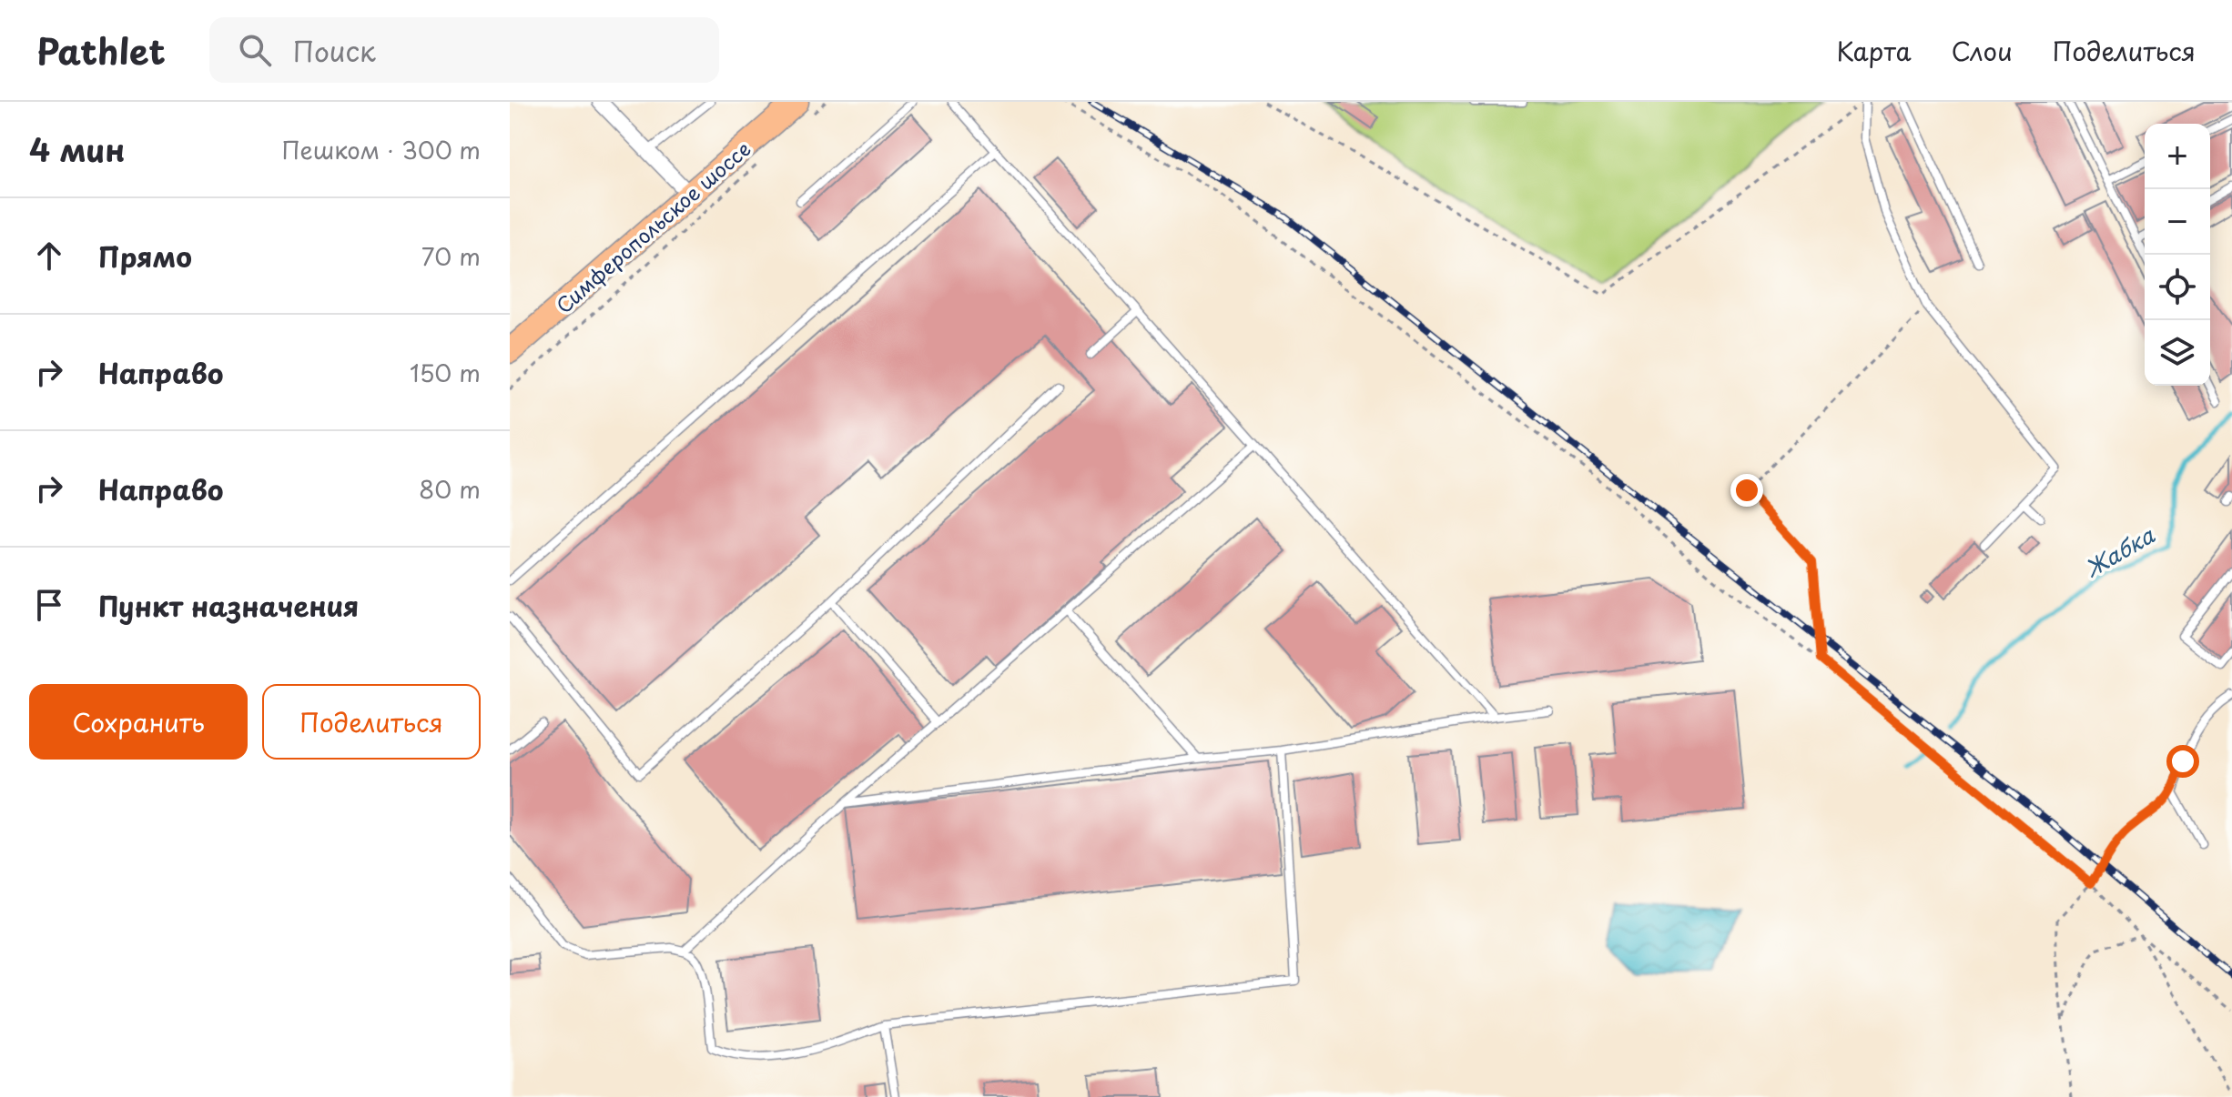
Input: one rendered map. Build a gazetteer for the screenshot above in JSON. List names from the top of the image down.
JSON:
{
  "streets": {
    "main road": ["Симферопольское шоссе"]
  },
  "water": ["Жабка"],
  "page": {
    "header": "Pathlet",
    "search": "Поиск",
    "nav": ["Карта", "Слои", "Поделиться"],
    "heading": ["4 мин", "Пешком · 300 m"],
    "map_buttons": ["+", "−"],
    "list": [
      ["Прямо", "70 m"],
      ["Направо", "150 m"],
      ["Направо", "80 m"],
      "Пункт назначения"
    ],
    "buttons": ["Сохранить", "Поделиться"]
  }
}
